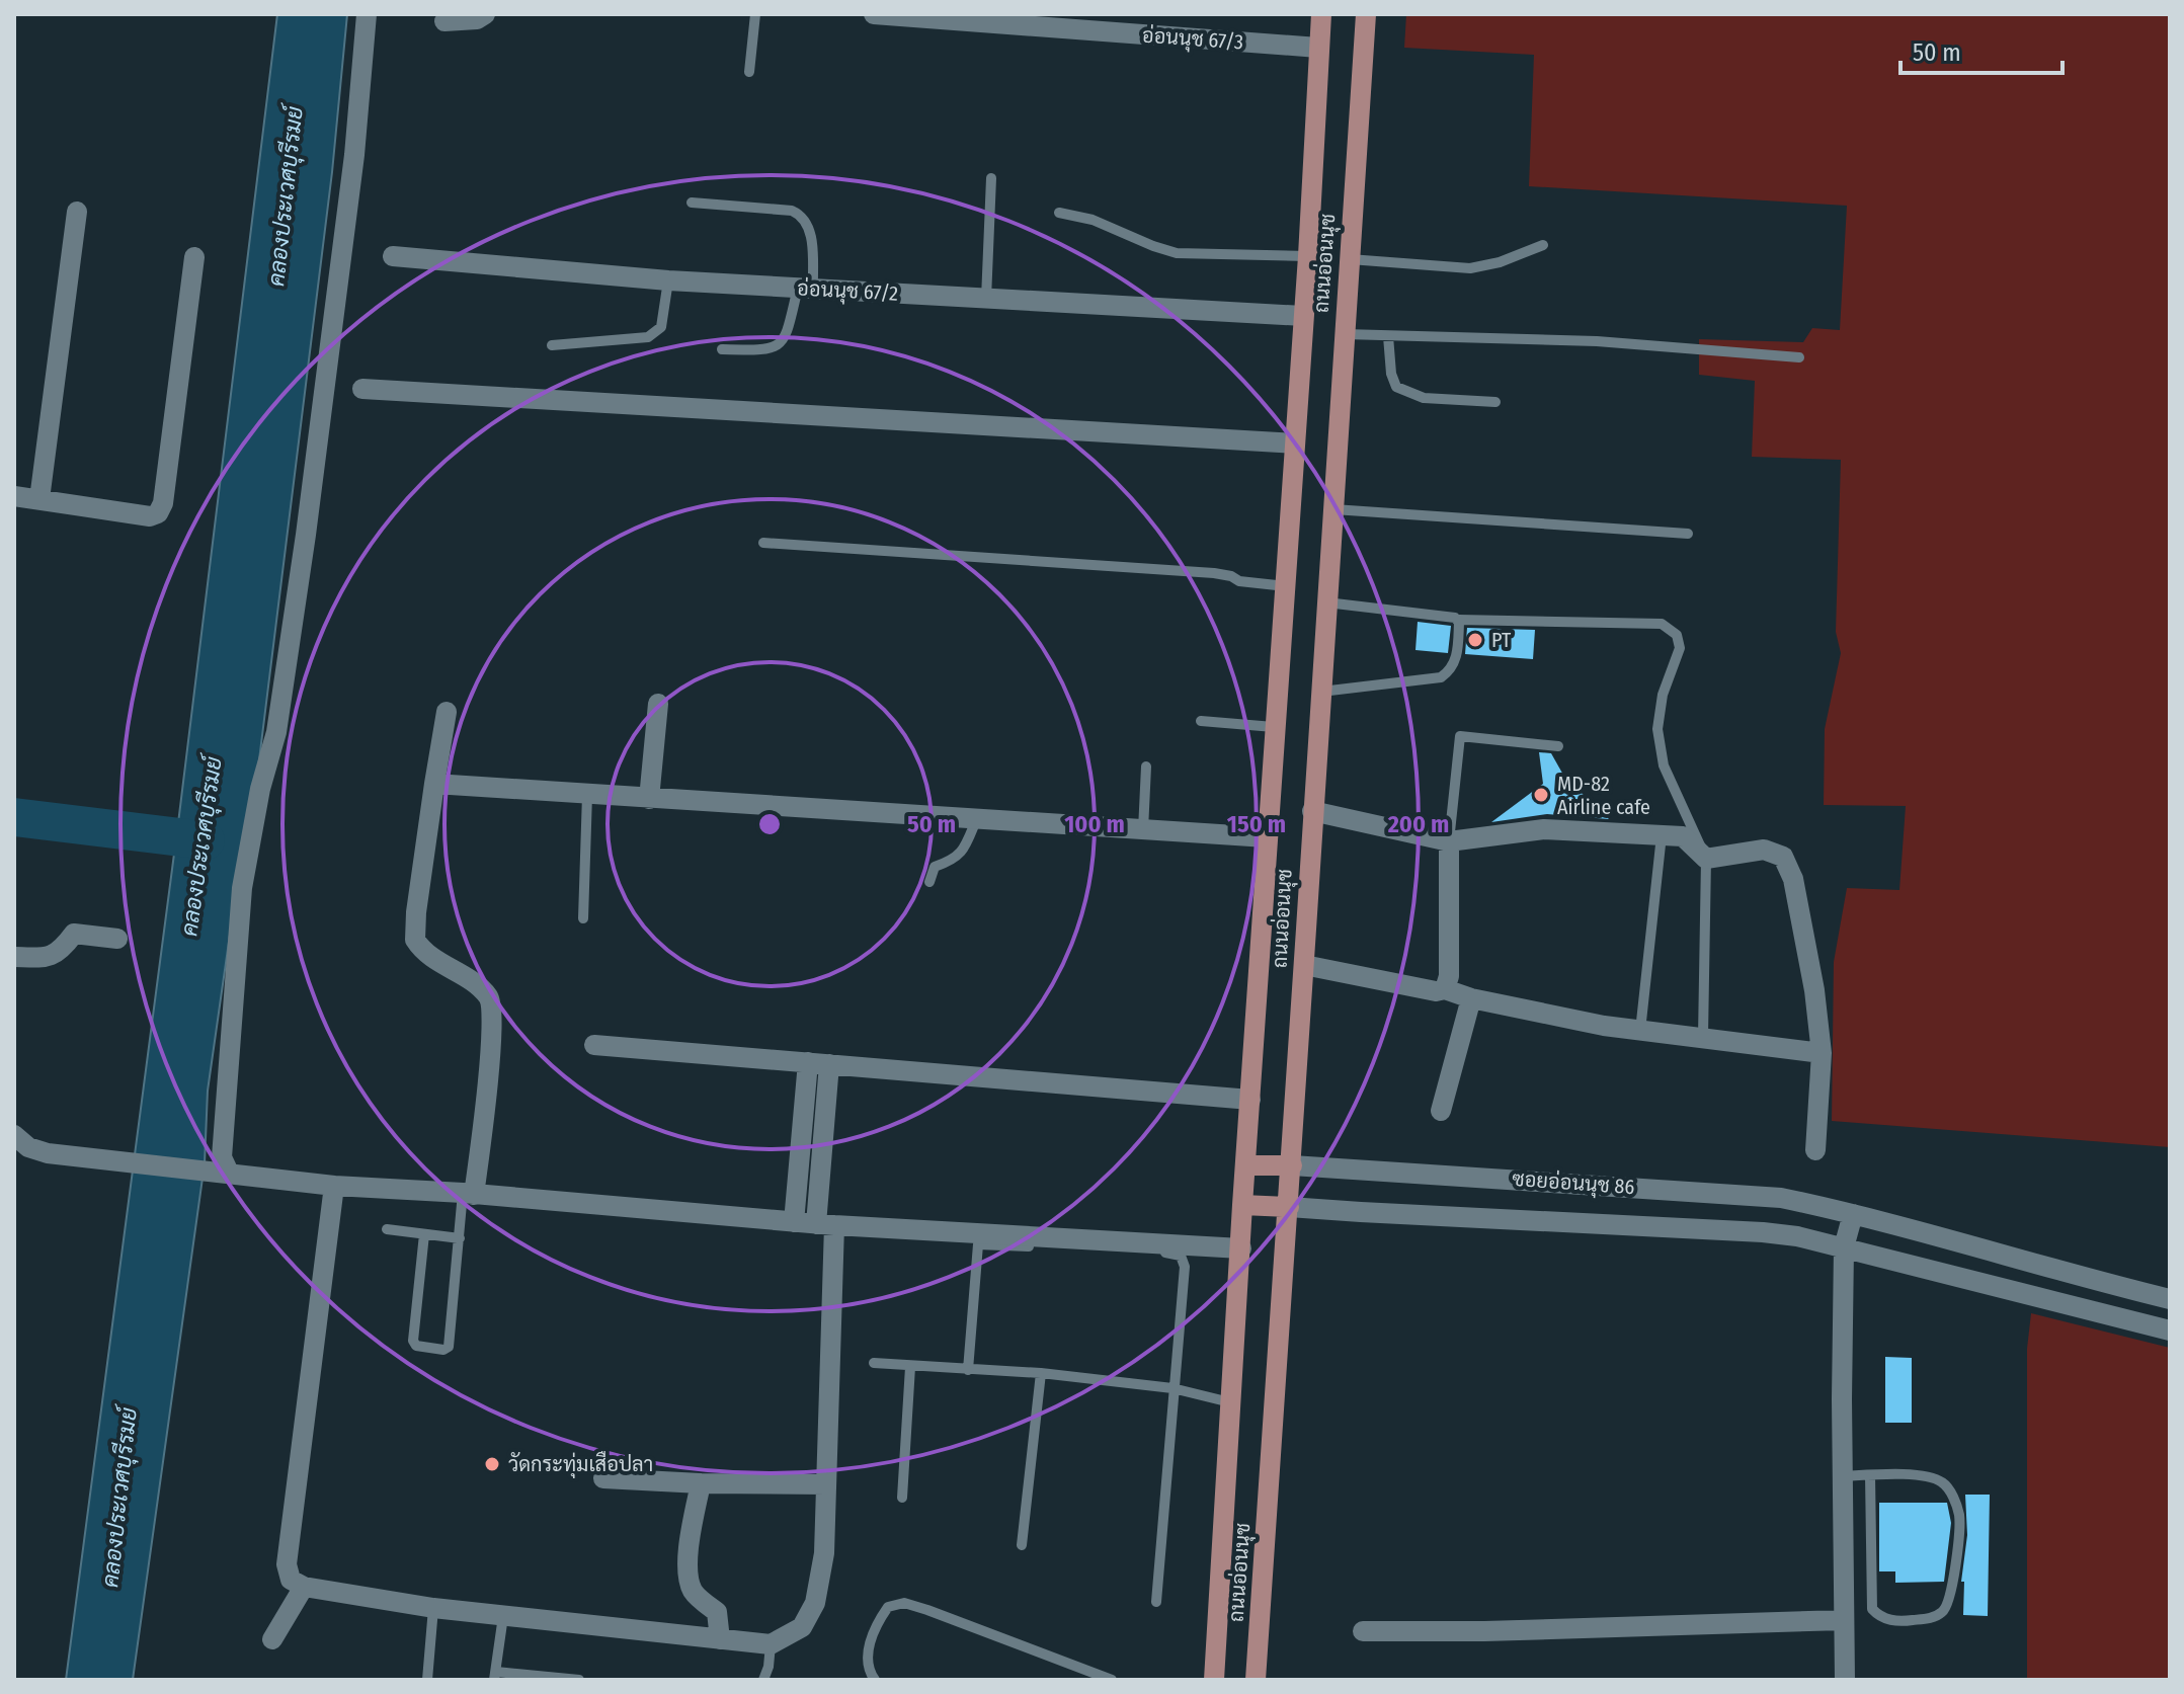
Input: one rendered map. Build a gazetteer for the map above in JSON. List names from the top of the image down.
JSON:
{
  "streets": {
    "main road": ["ถนนอ่อนนุช"],
    "street": ["อ่อนนุช 67/3", "อ่อนนุช 67/2", "ซอยอ่อนนุช 86"]
  },
  "crossings": [
    ["อ่อนนุช 67/3", "ถนนอ่อนนุช"],
    ["ถนนอ่อนนุช", "อ่อนนุช 67/2"],
    ["ถนนอ่อนนุช", "ซอยอ่อนนุช 86"]
  ],
  "water": ["คลองประเวศบุรีรมย์"],
  "places": ["PT", "MD-82 Airline cafe", "วัดกระทุ่มเสือปลา"],
  "scale_bar": "50 m",
  "rings": [
    "50 m",
    "100 m",
    "150 m",
    "200 m"
  ]
}
